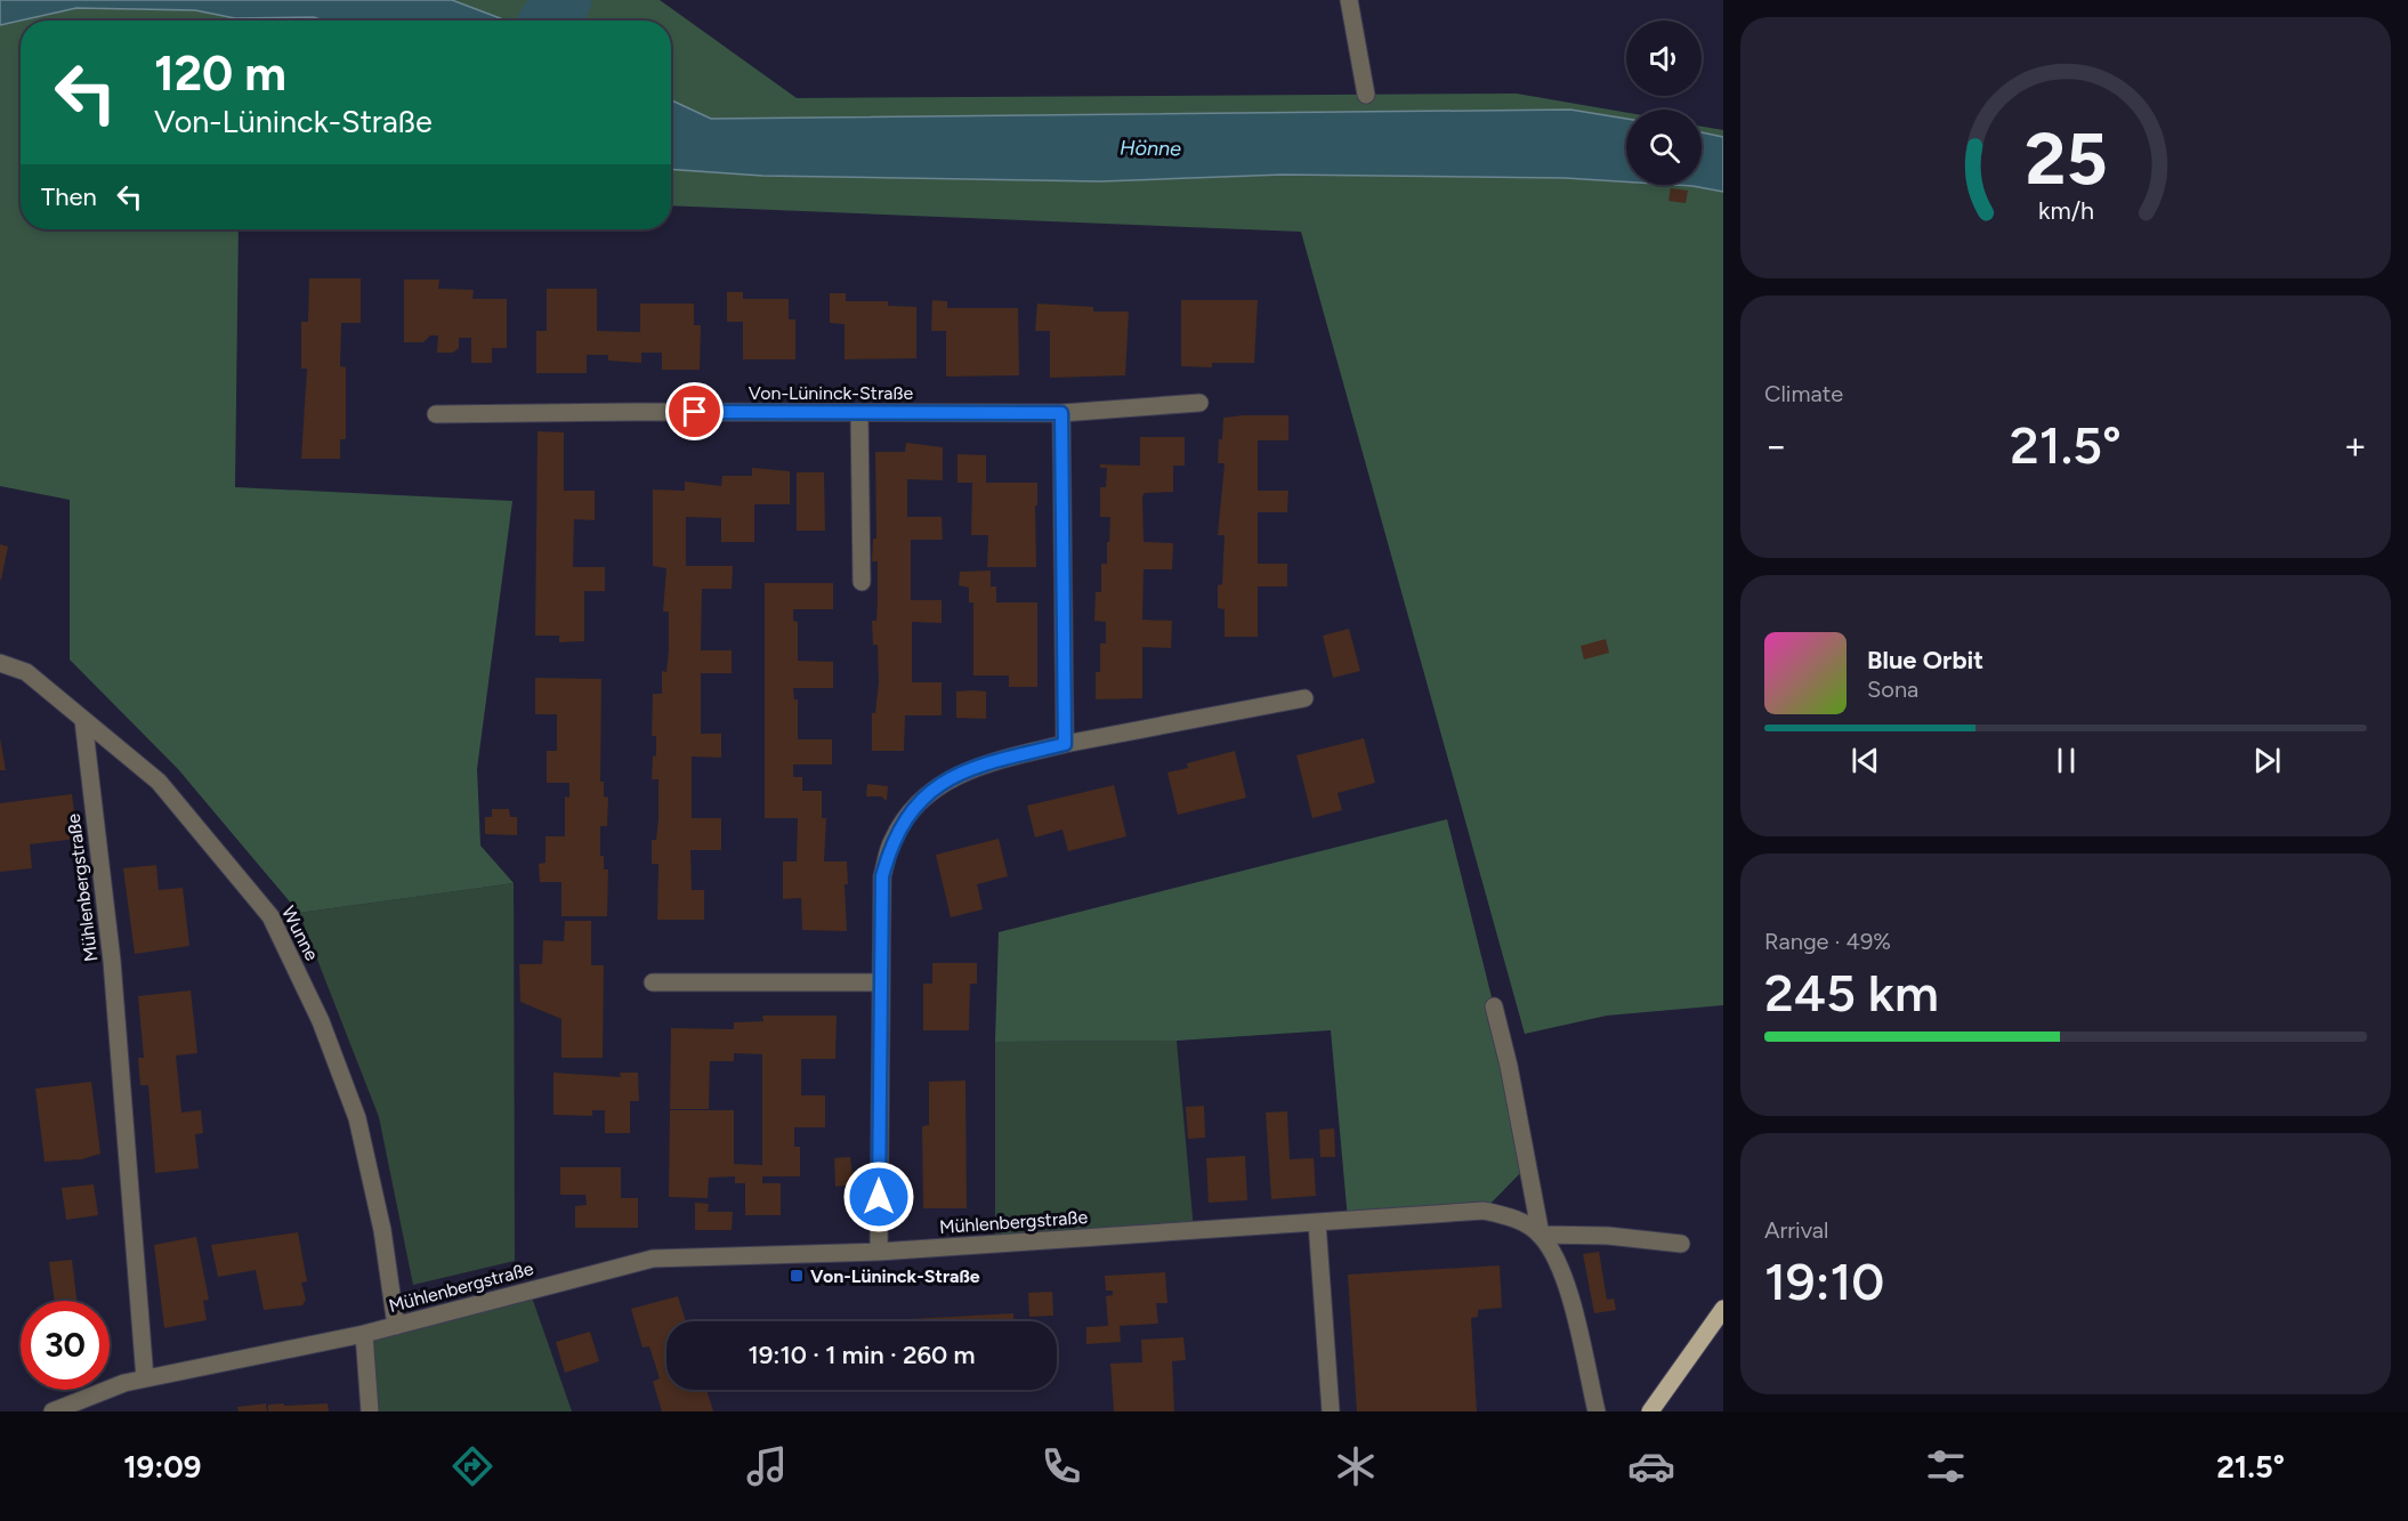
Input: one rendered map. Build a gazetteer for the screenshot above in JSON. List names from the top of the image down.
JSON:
{
  "streets": {
    "street": ["Von-Lüninck-Straße", "Mühlenbergstraße", "Wunne"]
  },
  "crossings": [
    ["Mühlenbergstraße", "Wunne"]
  ],
  "water": ["Hönne"],
  "places": {
    "transit": ["Von-Lüninck-Straße"]
  },
  "page": {
    "turn": ["120 m", "Von-Lüninck-Straße"],
    "then": "Then",
    "tile": [
      "Climate",
      ["Range · 49%", "245 km"],
      ["Arrival", "19:10"]
    ],
    "heat": ["−", "21.5°", "+"],
    "song": ["Blue Orbit", "Sona"],
    "limit": "30",
    "trip": "19:10 · 1 min · 260 m",
    "tabs": ["19:09", "21.5°"],
    "gauge": ["25", "km/h"]
  }
}
